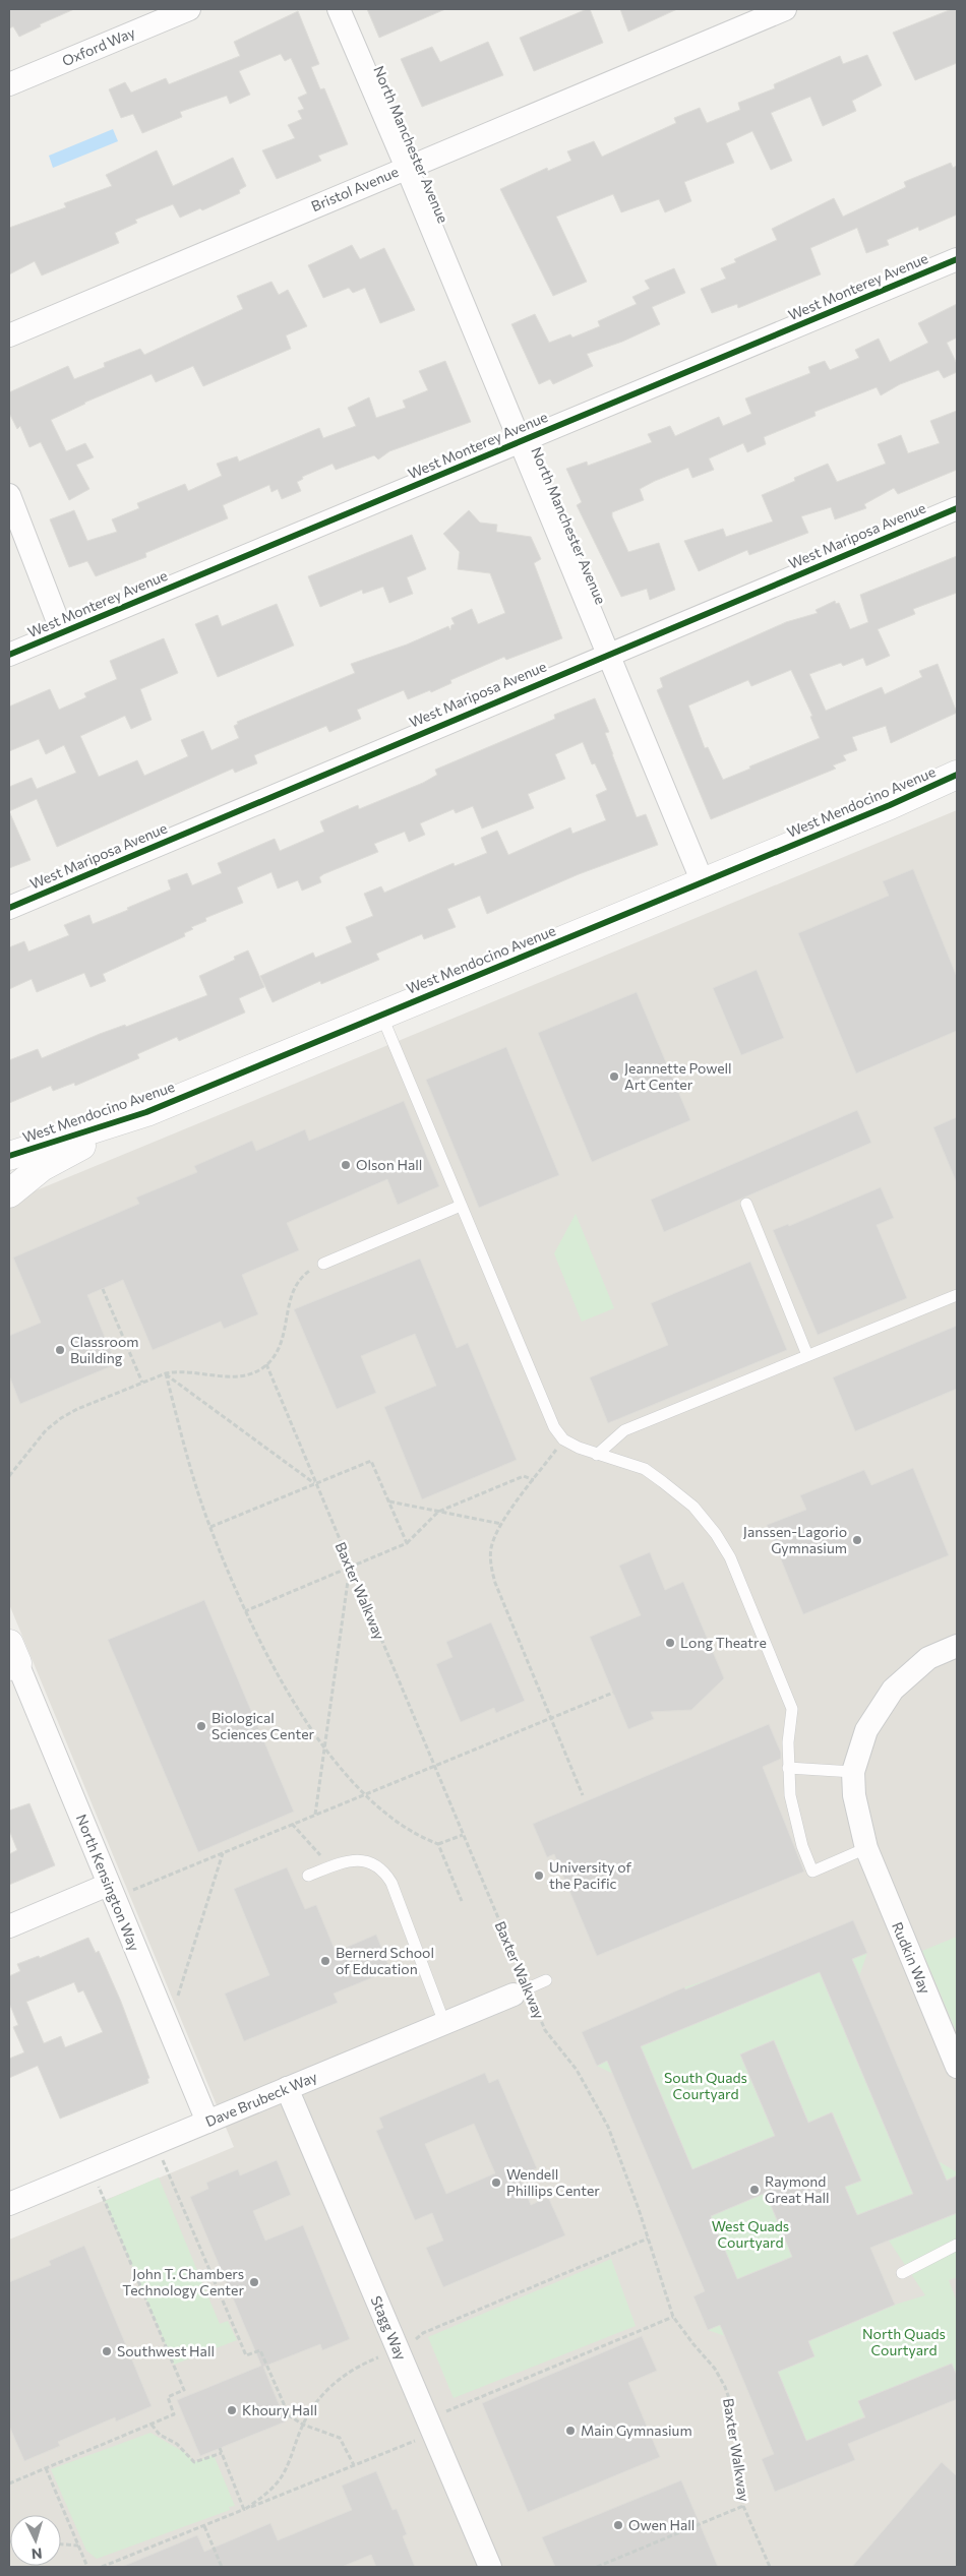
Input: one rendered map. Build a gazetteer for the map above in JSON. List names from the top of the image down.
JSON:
{
  "streets": {
    "street": [
      "Oxford Way",
      "North Manchester Avenue",
      "Bristol Avenue",
      "West Monterey Avenue",
      "West Mariposa Avenue",
      "West Mendocino Avenue",
      "North Kensington Way",
      "Rudkin Way",
      "Dave Brubeck Way",
      "Stagg Way"
    ],
    "path": ["Baxter Walkway"]
  },
  "crossings": [
    ["North Manchester Avenue", "Bristol Avenue"],
    ["North Manchester Avenue", "West Monterey Avenue"],
    ["North Manchester Avenue", "West Mariposa Avenue"],
    ["North Manchester Avenue", "West Mendocino Avenue"],
    ["Baxter Walkway", "Dave Brubeck Way"],
    ["North Kensington Way", "Dave Brubeck Way"],
    ["Dave Brubeck Way", "Stagg Way"]
  ],
  "parks": ["South Quads Courtyard", "West Quads Courtyard", "North Quads Courtyard"],
  "places": [
    "Jeannette Powell Art Center",
    "Olson Hall",
    "Classroom Building",
    "Janssen-Lagorio Gymnasium",
    "Long Theatre",
    "Biological Sciences Center",
    "University of the Pacific",
    "Bernerd School of Education",
    "Wendell Phillips Center",
    "Raymond Great Hall",
    "John T. Chambers Technology Center",
    "Southwest Hall",
    "Khoury Hall",
    "Main Gymnasium",
    "Owen Hall"
  ],
  "north": "bottom"
}
